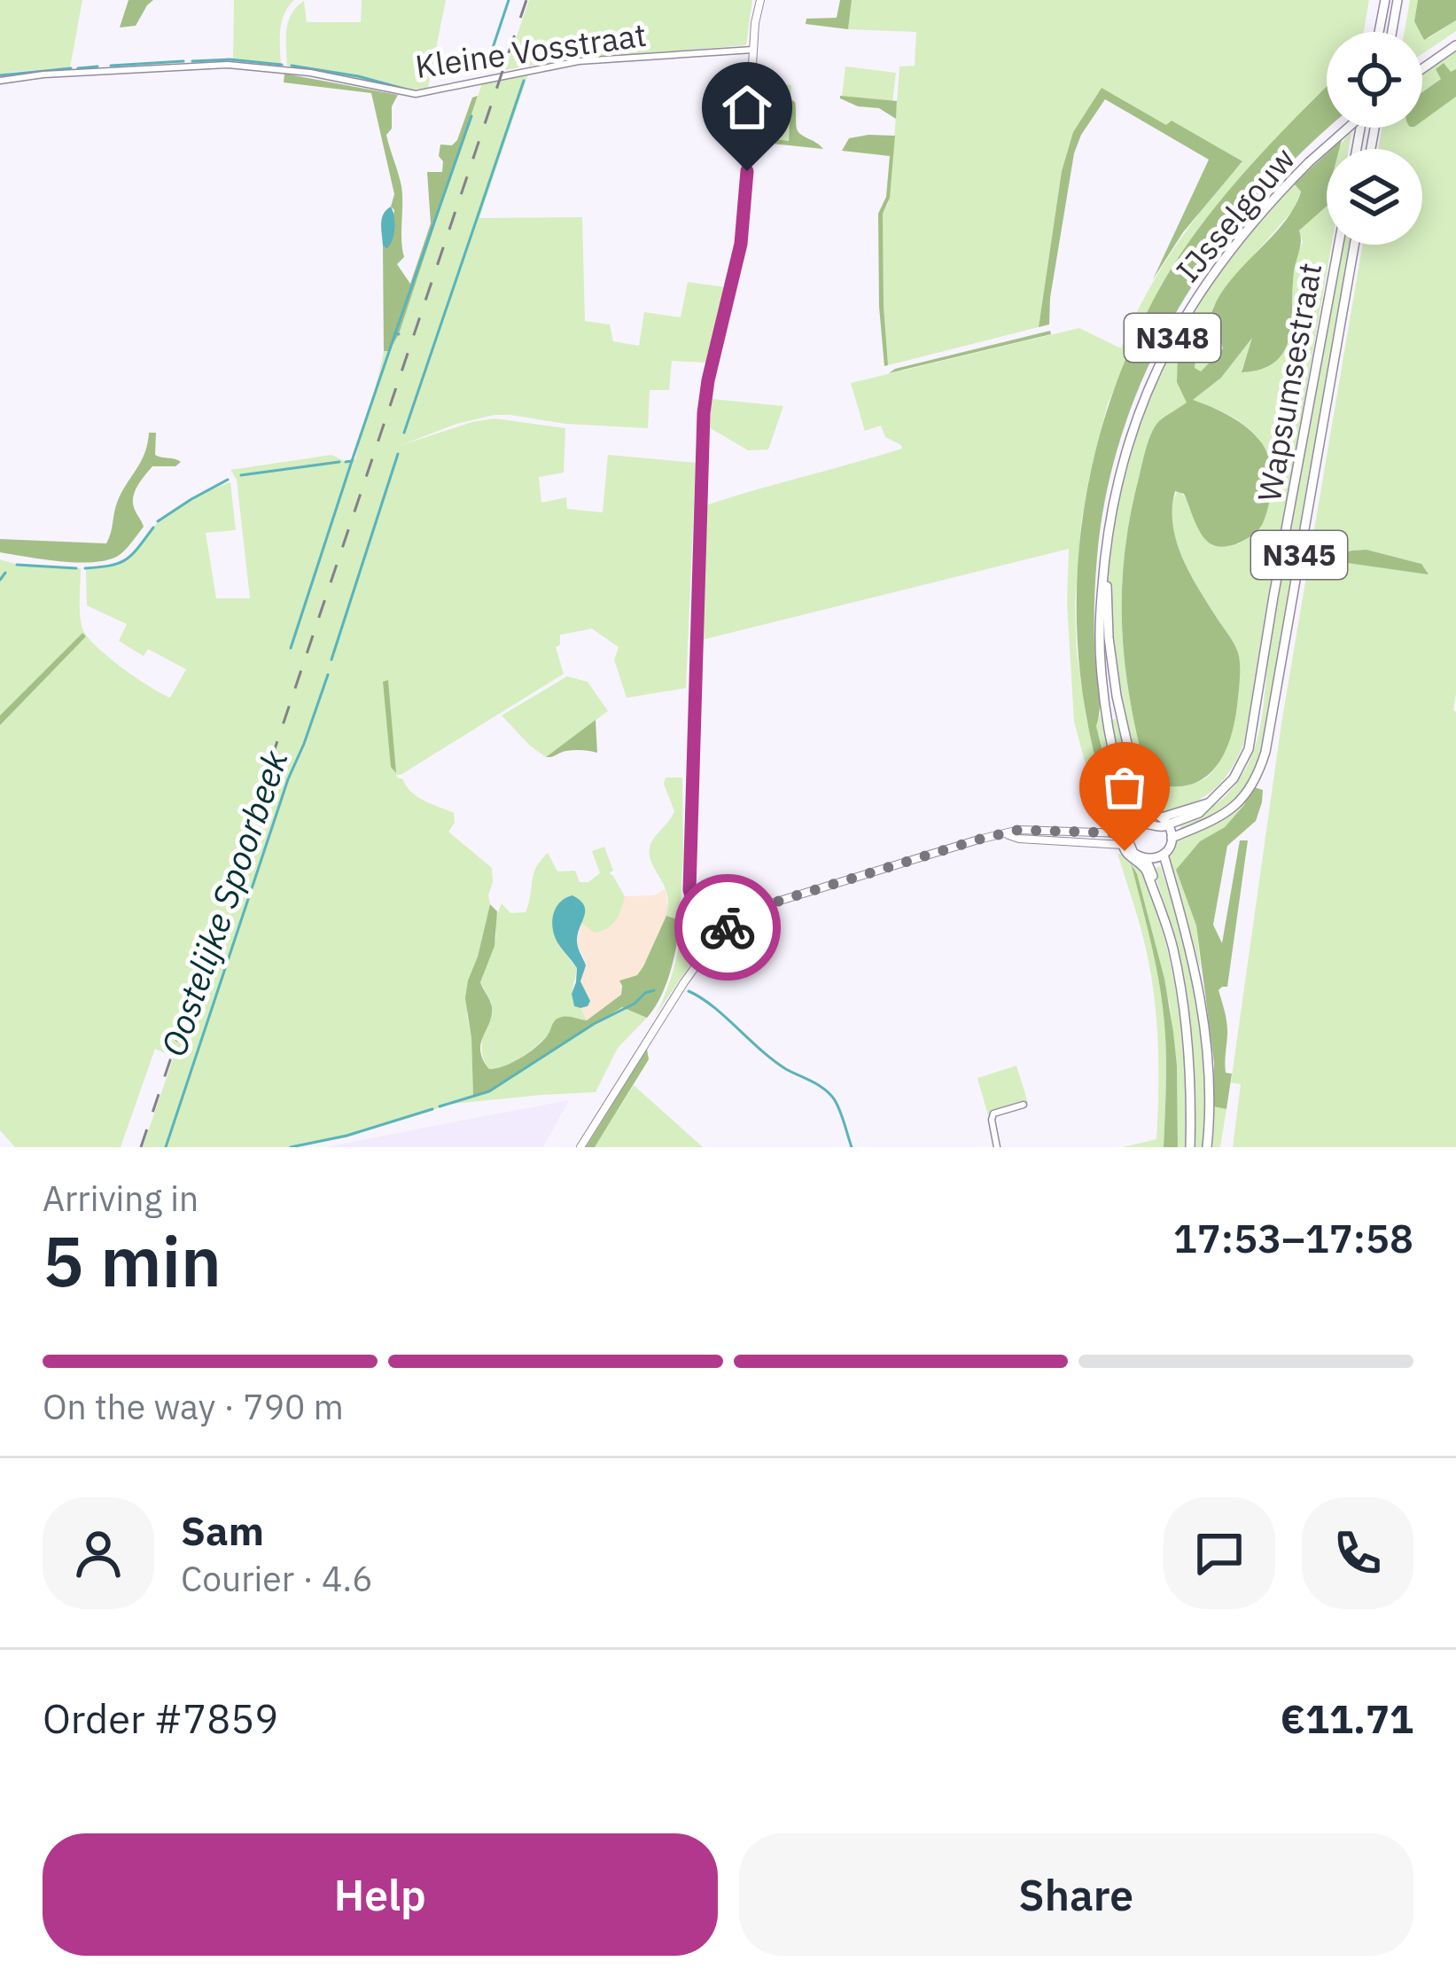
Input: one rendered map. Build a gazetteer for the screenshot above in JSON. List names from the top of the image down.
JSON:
{
  "streets": {
    "main road": [
      "IJsselgouw",
      "N348",
      "Wapsumsestraat",
      "N345"
    ],
    "street": ["Kleine Vosstraat"]
  },
  "water": ["Oostelijke Spoorbeek"],
  "page": {
    "heading": ["5 min", "Arriving in", "17:53–17:58"],
    "panel": [
      "Sam",
      "Courier · 4.6",
      "Order #7859",
      "€11.71"
    ],
    "bar": "On the way · 790 m",
    "buttons": ["Help", "Share"]
  }
}
